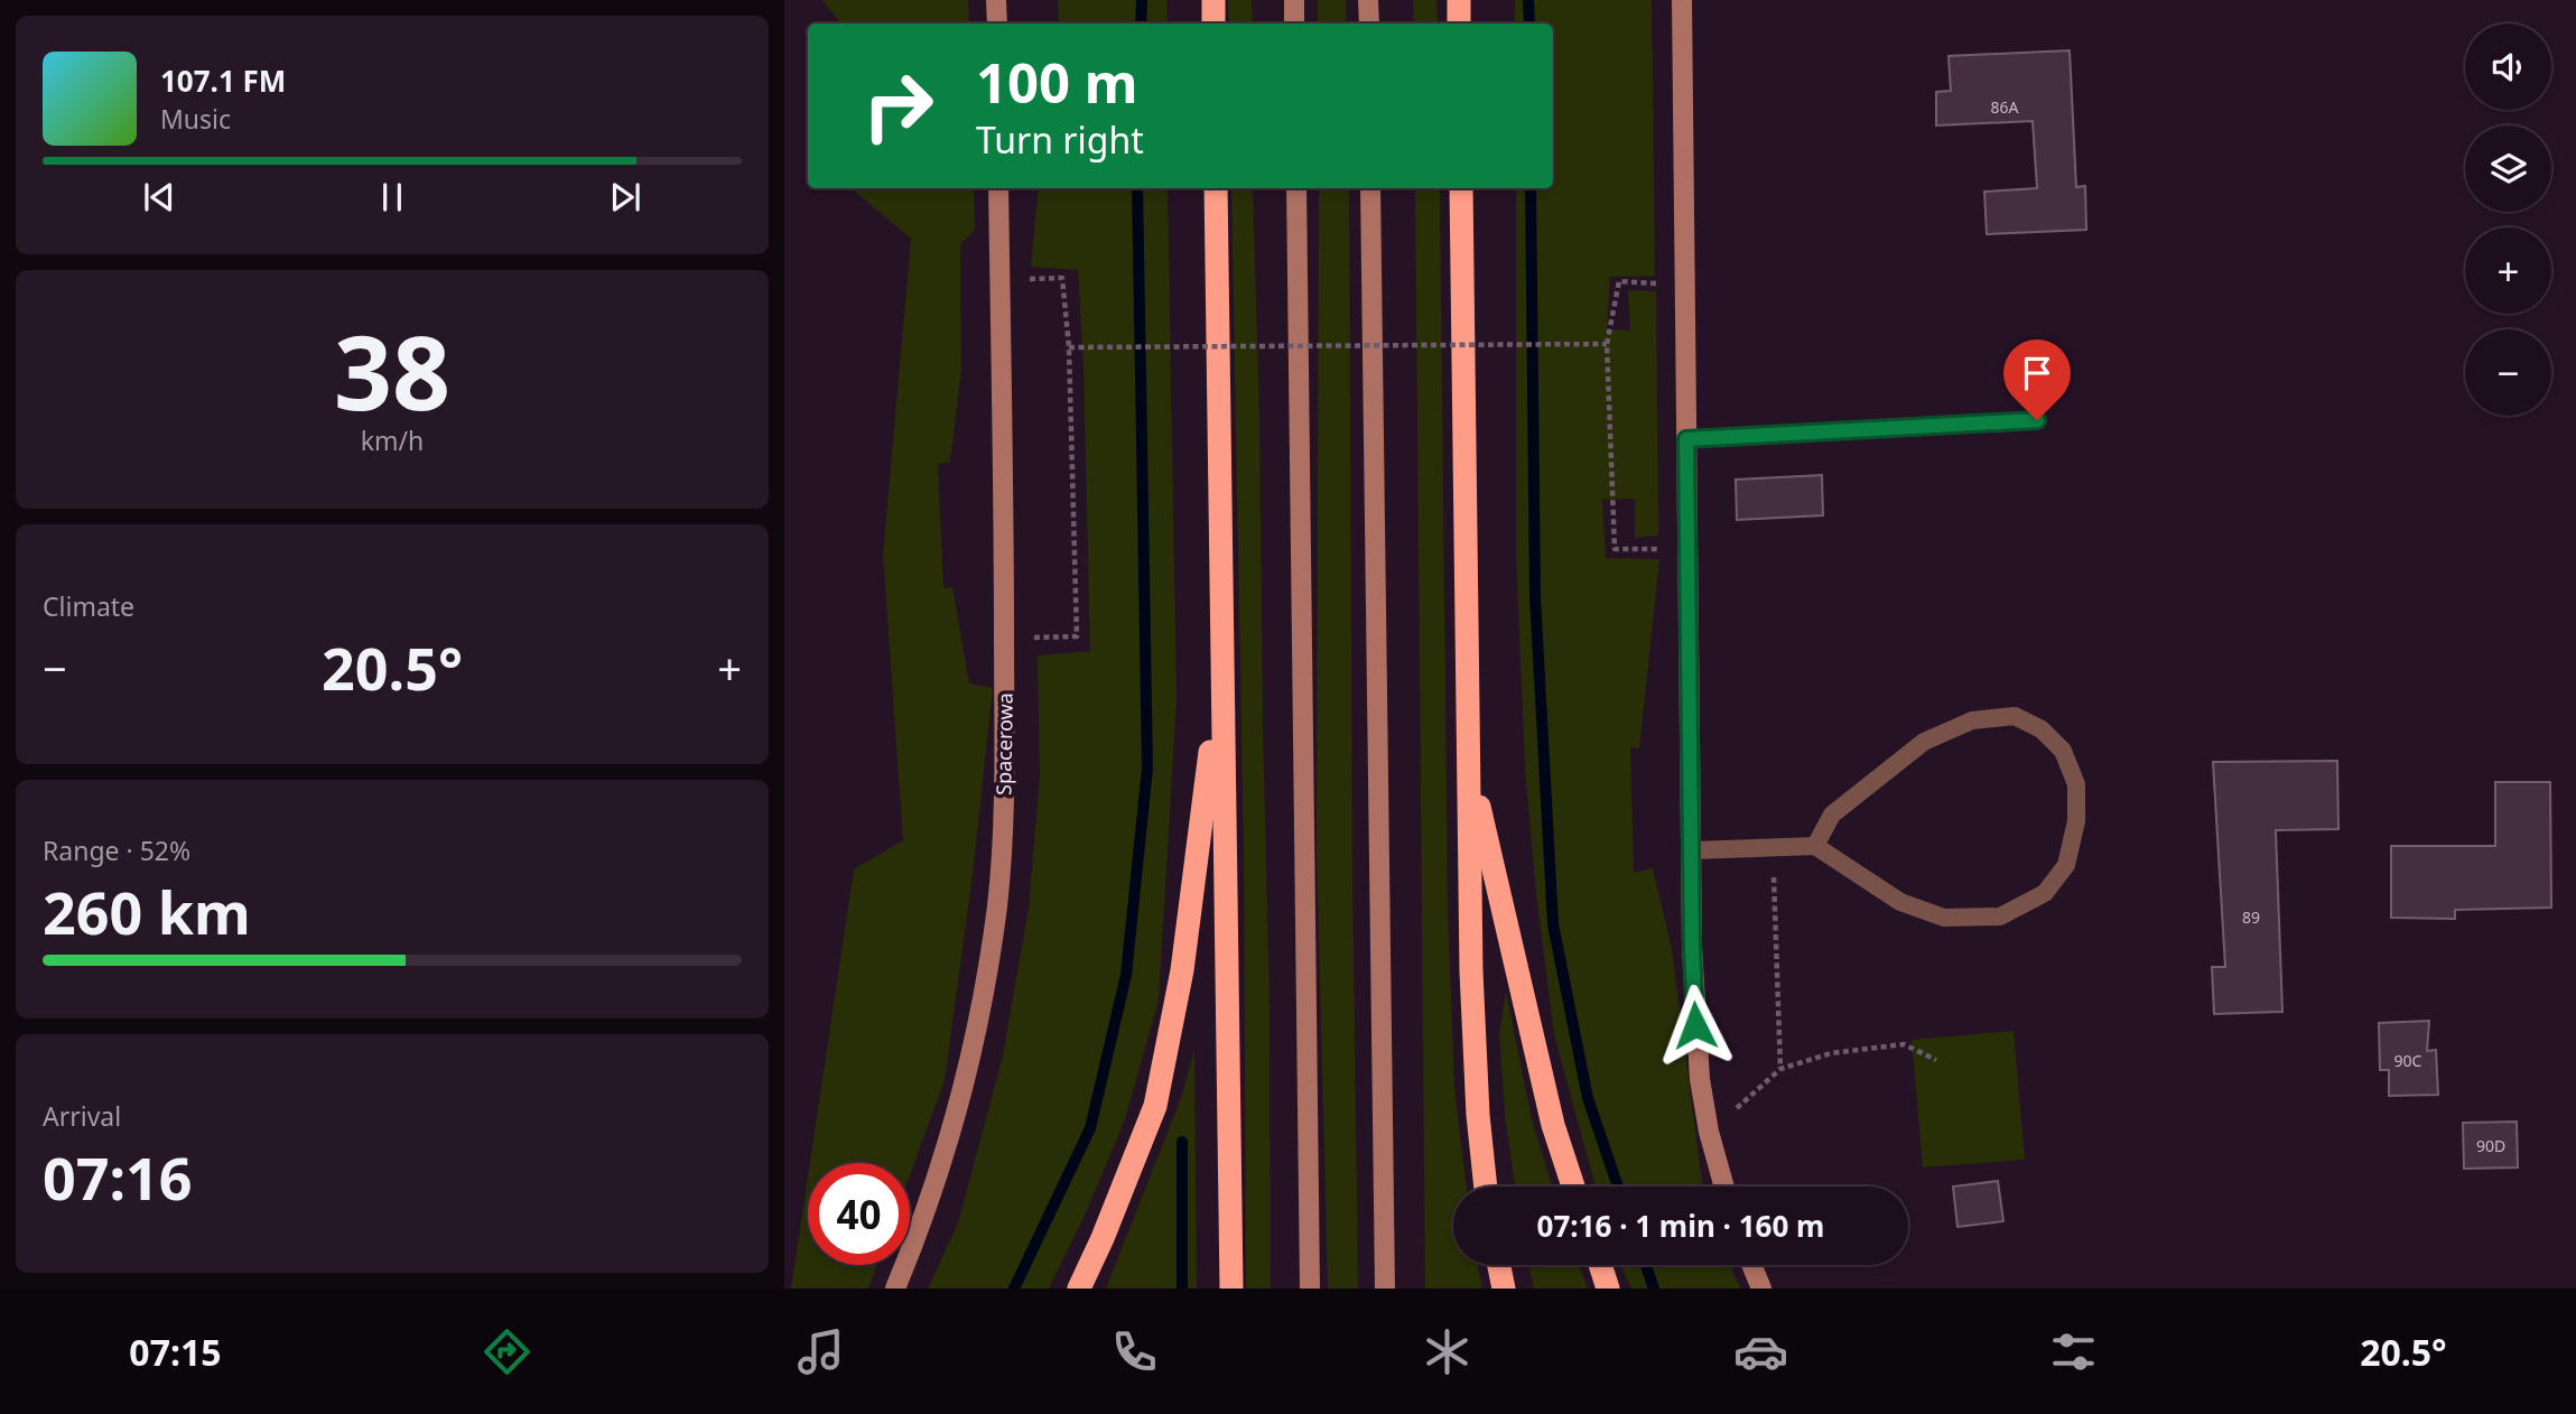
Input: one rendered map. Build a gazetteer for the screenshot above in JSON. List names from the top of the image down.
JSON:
{
  "streets": {
    "street": ["Spacerowa"]
  },
  "house_numbers": [
    "86A",
    "89",
    "90C",
    "90D"
  ],
  "page": {
    "map_buttons": ["+", "−"],
    "turn": ["100 m", "Turn right"],
    "song": ["107.1 FM", "Music"],
    "tile": [
      ["38", "km/h"],
      "Climate",
      ["Range · 52%", "260 km"],
      ["Arrival", "07:16"]
    ],
    "heat": ["−", "20.5°", "+"],
    "limit": "40",
    "trip": "07:16 · 1 min · 160 m",
    "tabs": ["07:15", "20.5°"]
  }
}
